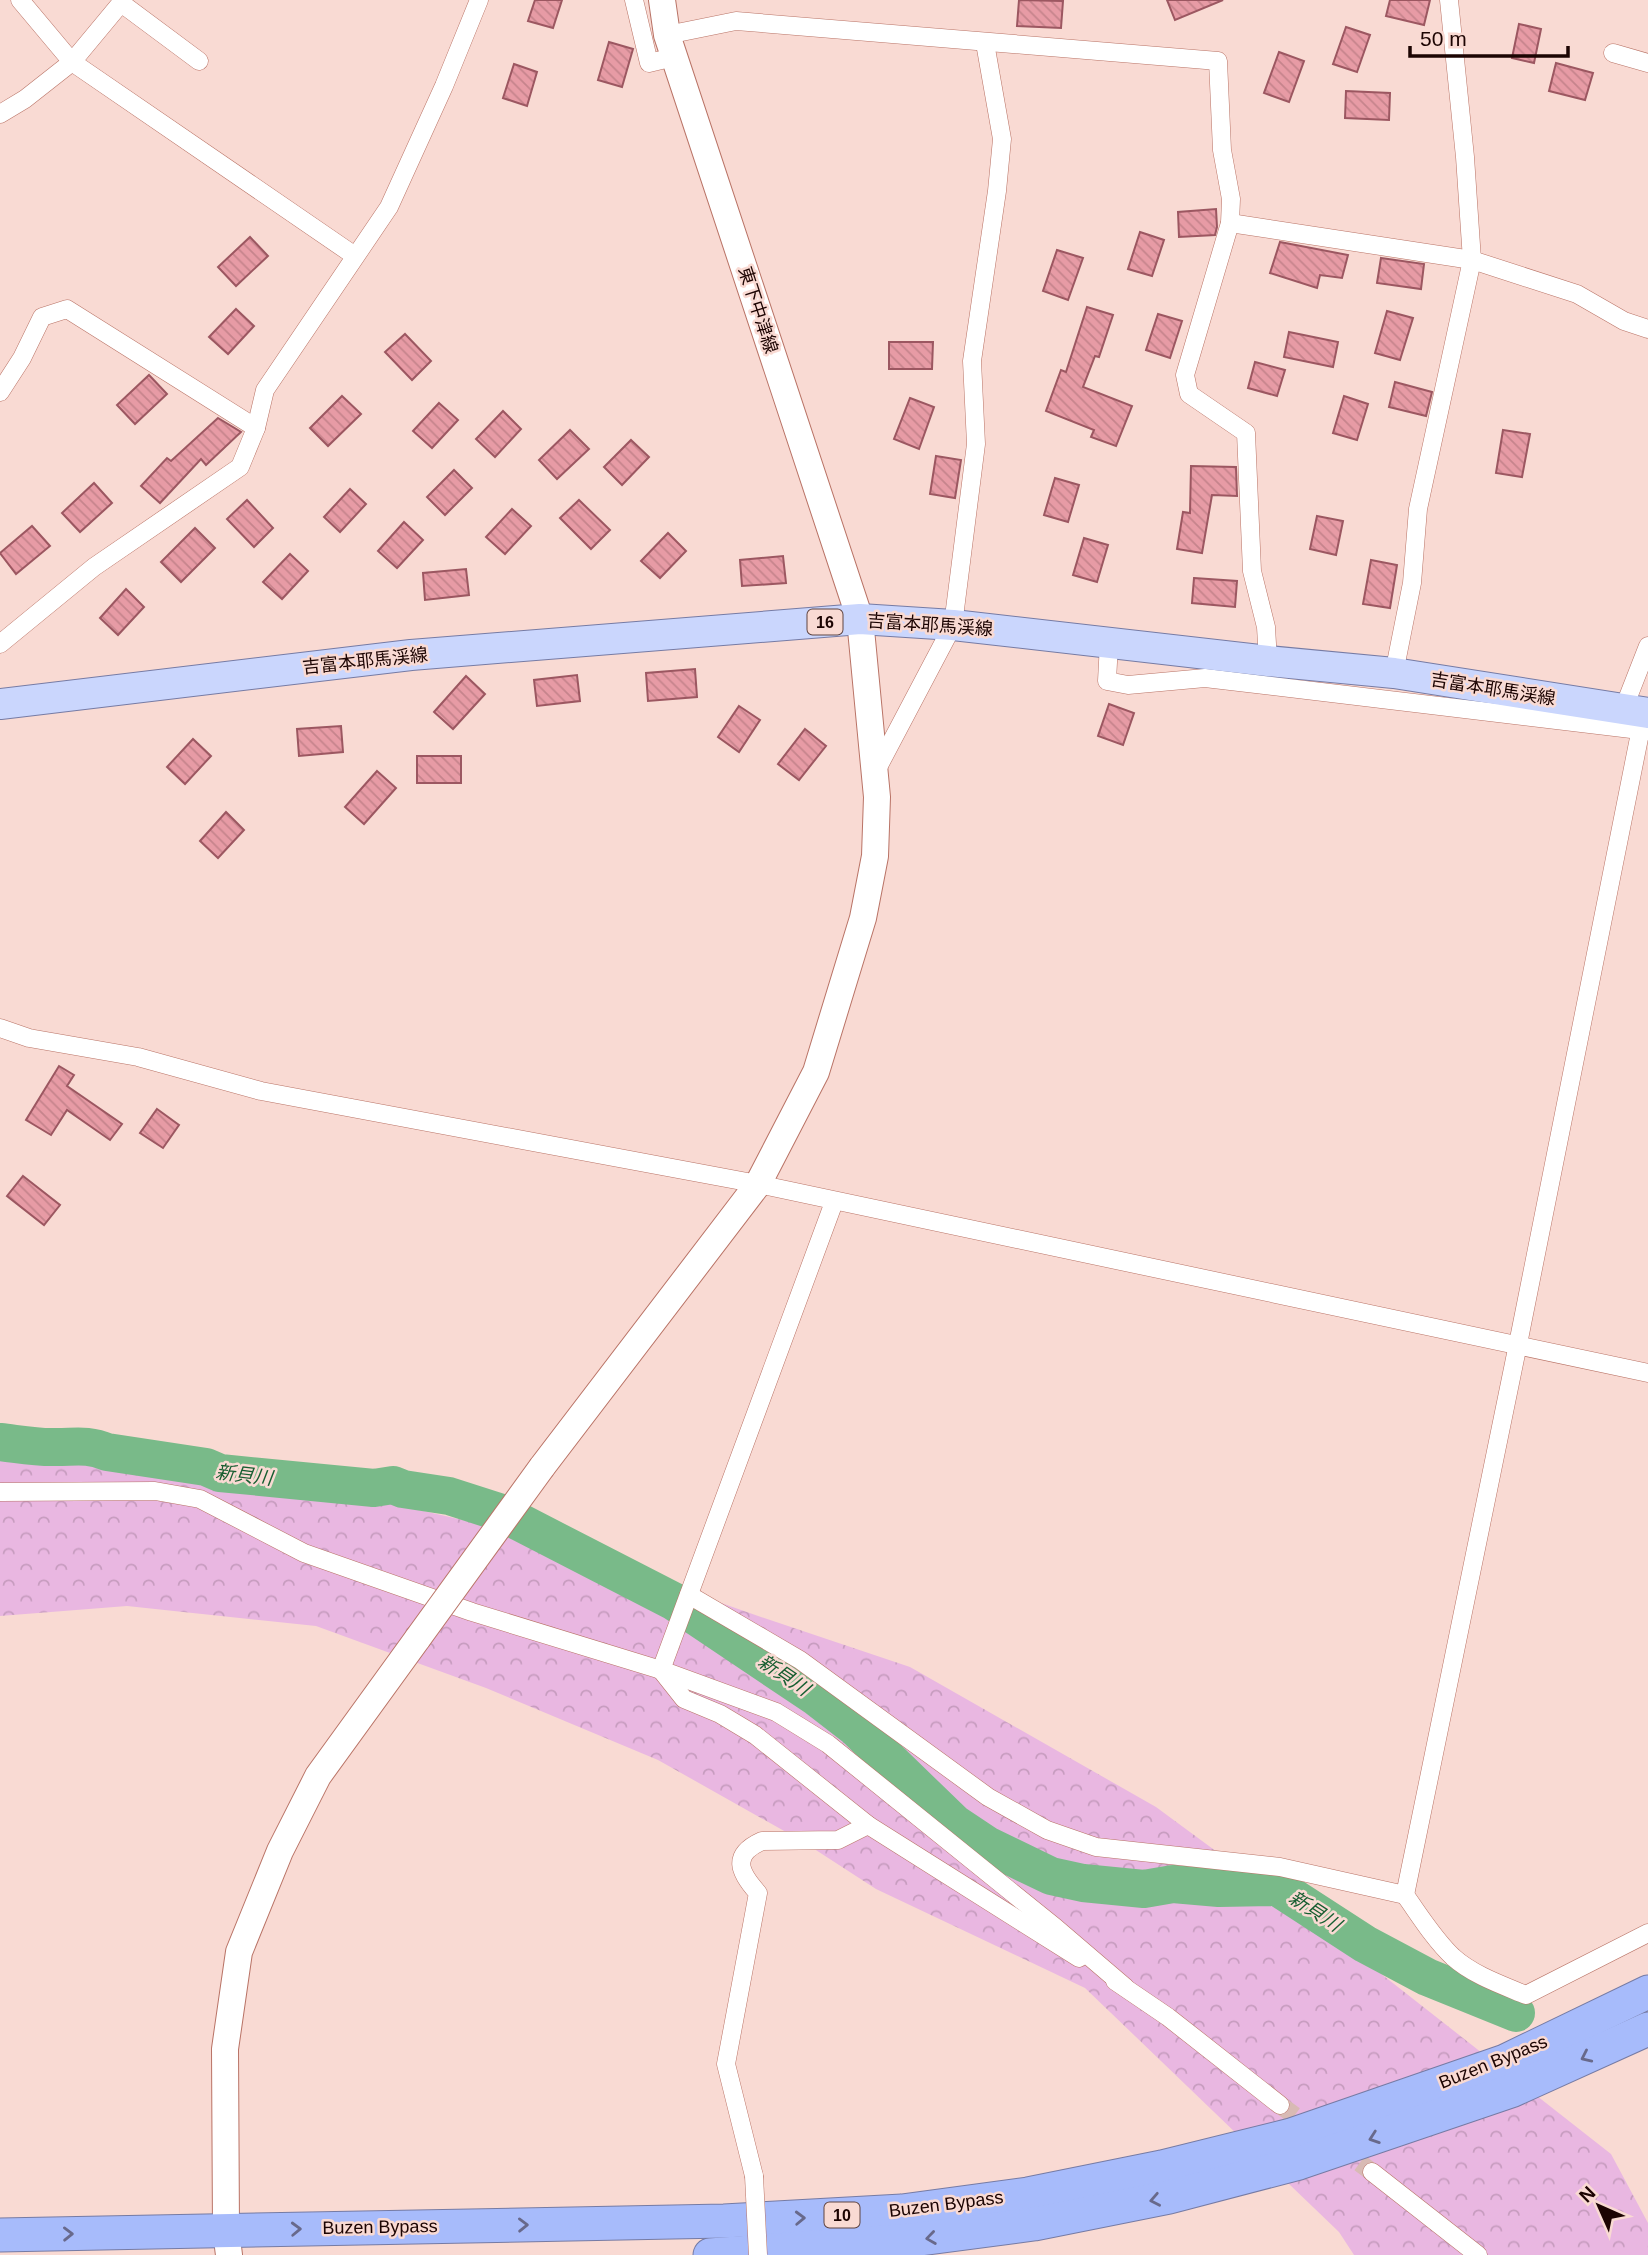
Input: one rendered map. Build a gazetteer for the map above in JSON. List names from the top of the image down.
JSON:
{
  "streets": {
    "highway": ["Buzen Bypass", "10"],
    "main road": ["16", "吉富本耶馬渓線"],
    "street": ["東下中津線"]
  },
  "crossings": [
    ["東下中津線", "吉富本耶馬渓線"],
    ["東下中津線", "Buzen Bypass"]
  ],
  "water": ["新貝川"],
  "scale_bar": "50 m",
  "north": "top left"
}
